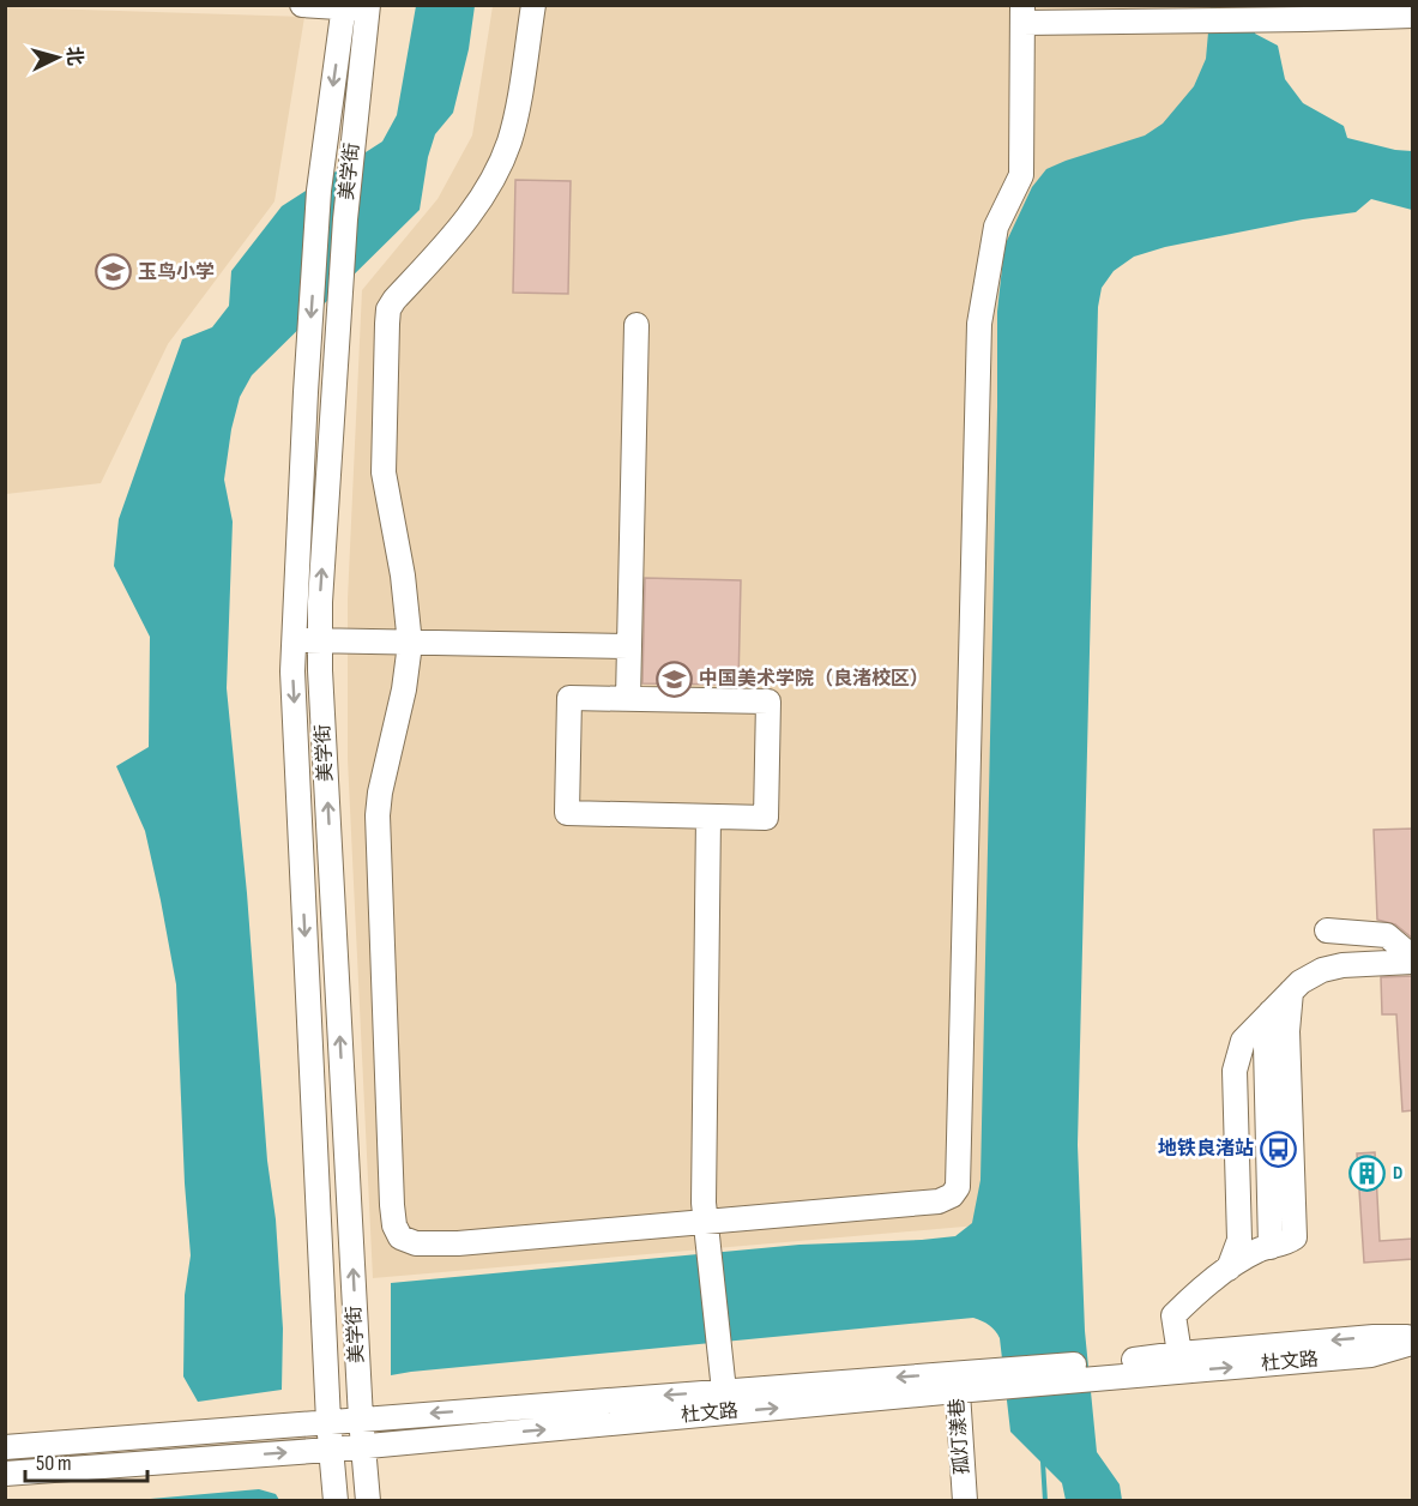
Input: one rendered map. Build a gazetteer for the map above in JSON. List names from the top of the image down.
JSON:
{
  "streets": {
    "street": ["美学街", "杜文路", "孤灯漾巷"]
  },
  "crossings": [
    ["美学街", "杜文路"],
    ["杜文路", "孤灯漾巷"]
  ],
  "places": {
    "school or university": ["玉鸟小学", "中国美术学院（良渚校区）"],
    "bus stop": ["地铁良渚站"],
    "building": ["D"]
  },
  "scale_bar": "50 m",
  "north": "right"
}
